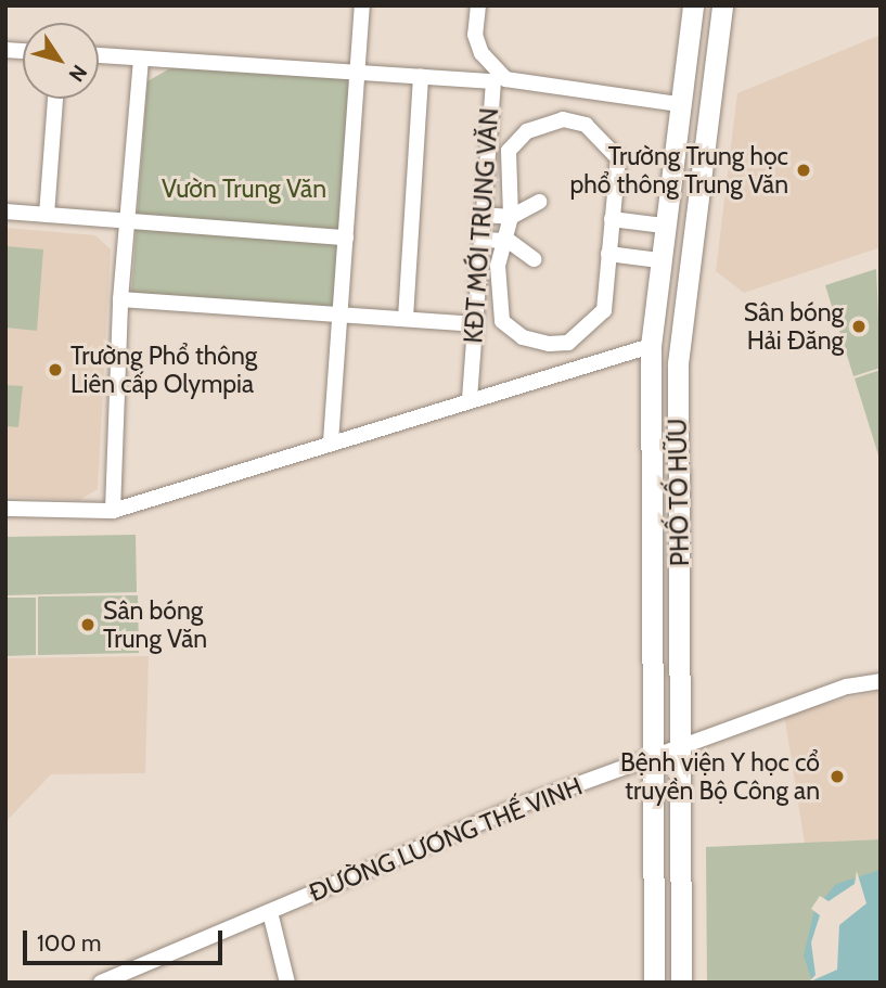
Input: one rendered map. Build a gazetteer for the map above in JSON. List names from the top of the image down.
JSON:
{
  "streets": {
    "main road": ["PHỐ TỐ HỮU"],
    "street": ["KĐT MỚI TRUNG VĂN", "ĐƯỜNG LƯƠNG THẾ VINH"]
  },
  "crossings": [
    ["PHỐ TỐ HỮU", "ĐƯỜNG LƯƠNG THẾ VINH"]
  ],
  "parks": ["Vườn Trung Văn"],
  "places": [
    "Trường Trung học phổ thông Trung Văn",
    "Sân bóng Hải Đăng",
    "Trường Phổ thông Liên cấp Olympia",
    "Sân bóng Trung Văn",
    "Bệnh viện Y học cổ truyền Bộ Công an"
  ],
  "scale_bar": "100 m",
  "north": "bottom right"
}
